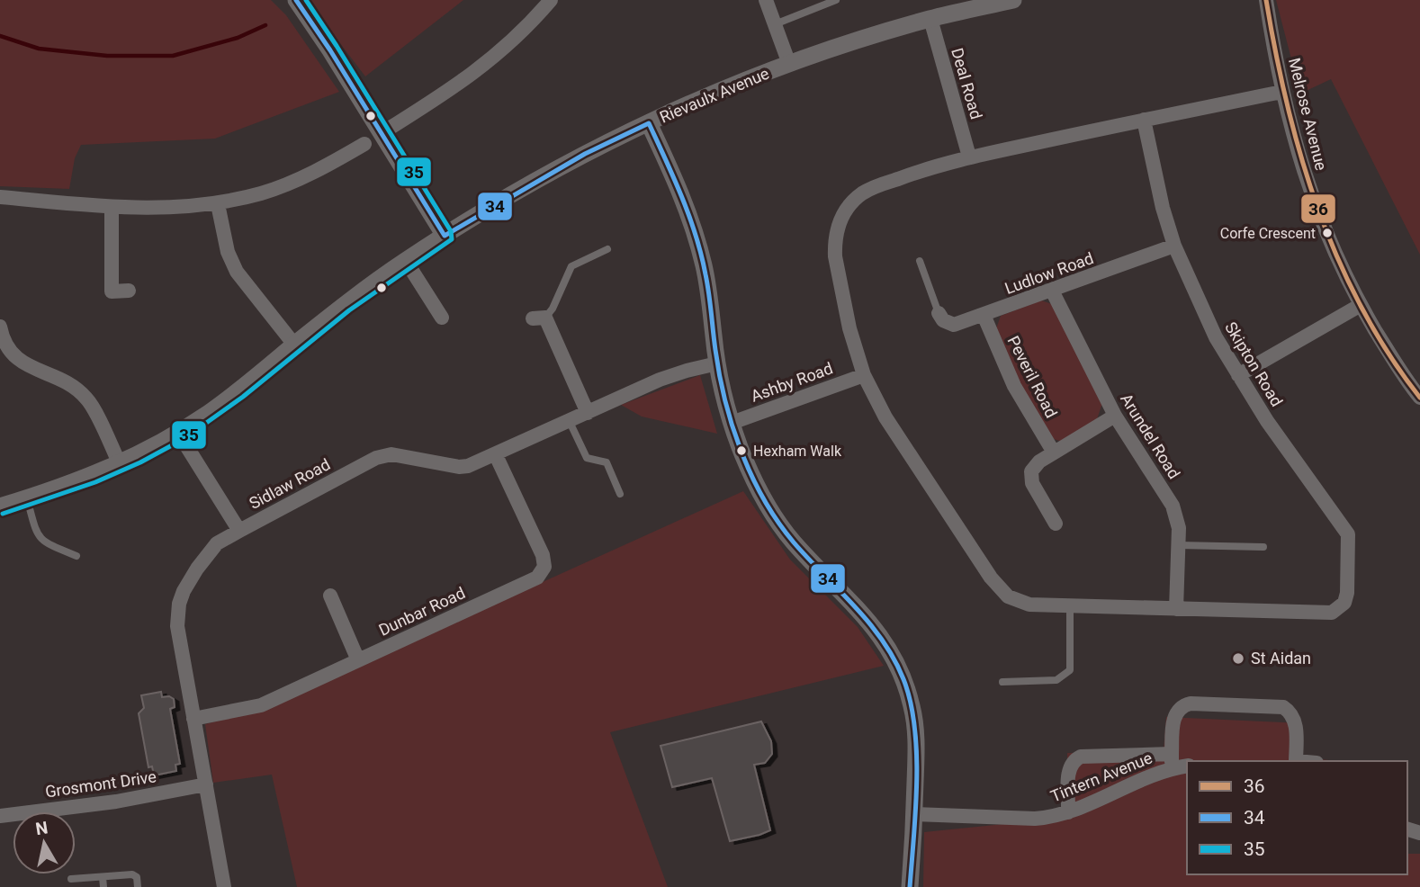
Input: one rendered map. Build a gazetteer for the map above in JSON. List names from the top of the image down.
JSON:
{
  "streets": {
    "street": [
      "Deal Road",
      "Rievaulx Avenue",
      "Melrose Avenue",
      "Ludlow Road",
      "Skipton Road",
      "Peveril Road",
      "Ashby Road",
      "Arundel Road",
      "Sidlaw Road",
      "Dunbar Road",
      "Tintern Avenue",
      "Grosmont Drive"
    ]
  },
  "crossings": [
    ["Deal Road", "Rievaulx Avenue"],
    ["Ludlow Road", "Skipton Road"],
    ["Ludlow Road", "Peveril Road"],
    ["Ludlow Road", "Arundel Road"],
    ["Skipton Road", "Arundel Road"],
    ["Sidlaw Road", "Dunbar Road"],
    ["Sidlaw Road", "Grosmont Drive"]
  ],
  "places": ["Corfe Crescent", "Hexham Walk", "St Aidan"],
  "lines": ["transit line 36", "transit line 34", "transit line 35"],
  "legend": ["36", "34", "35"],
  "north": "top"
}
